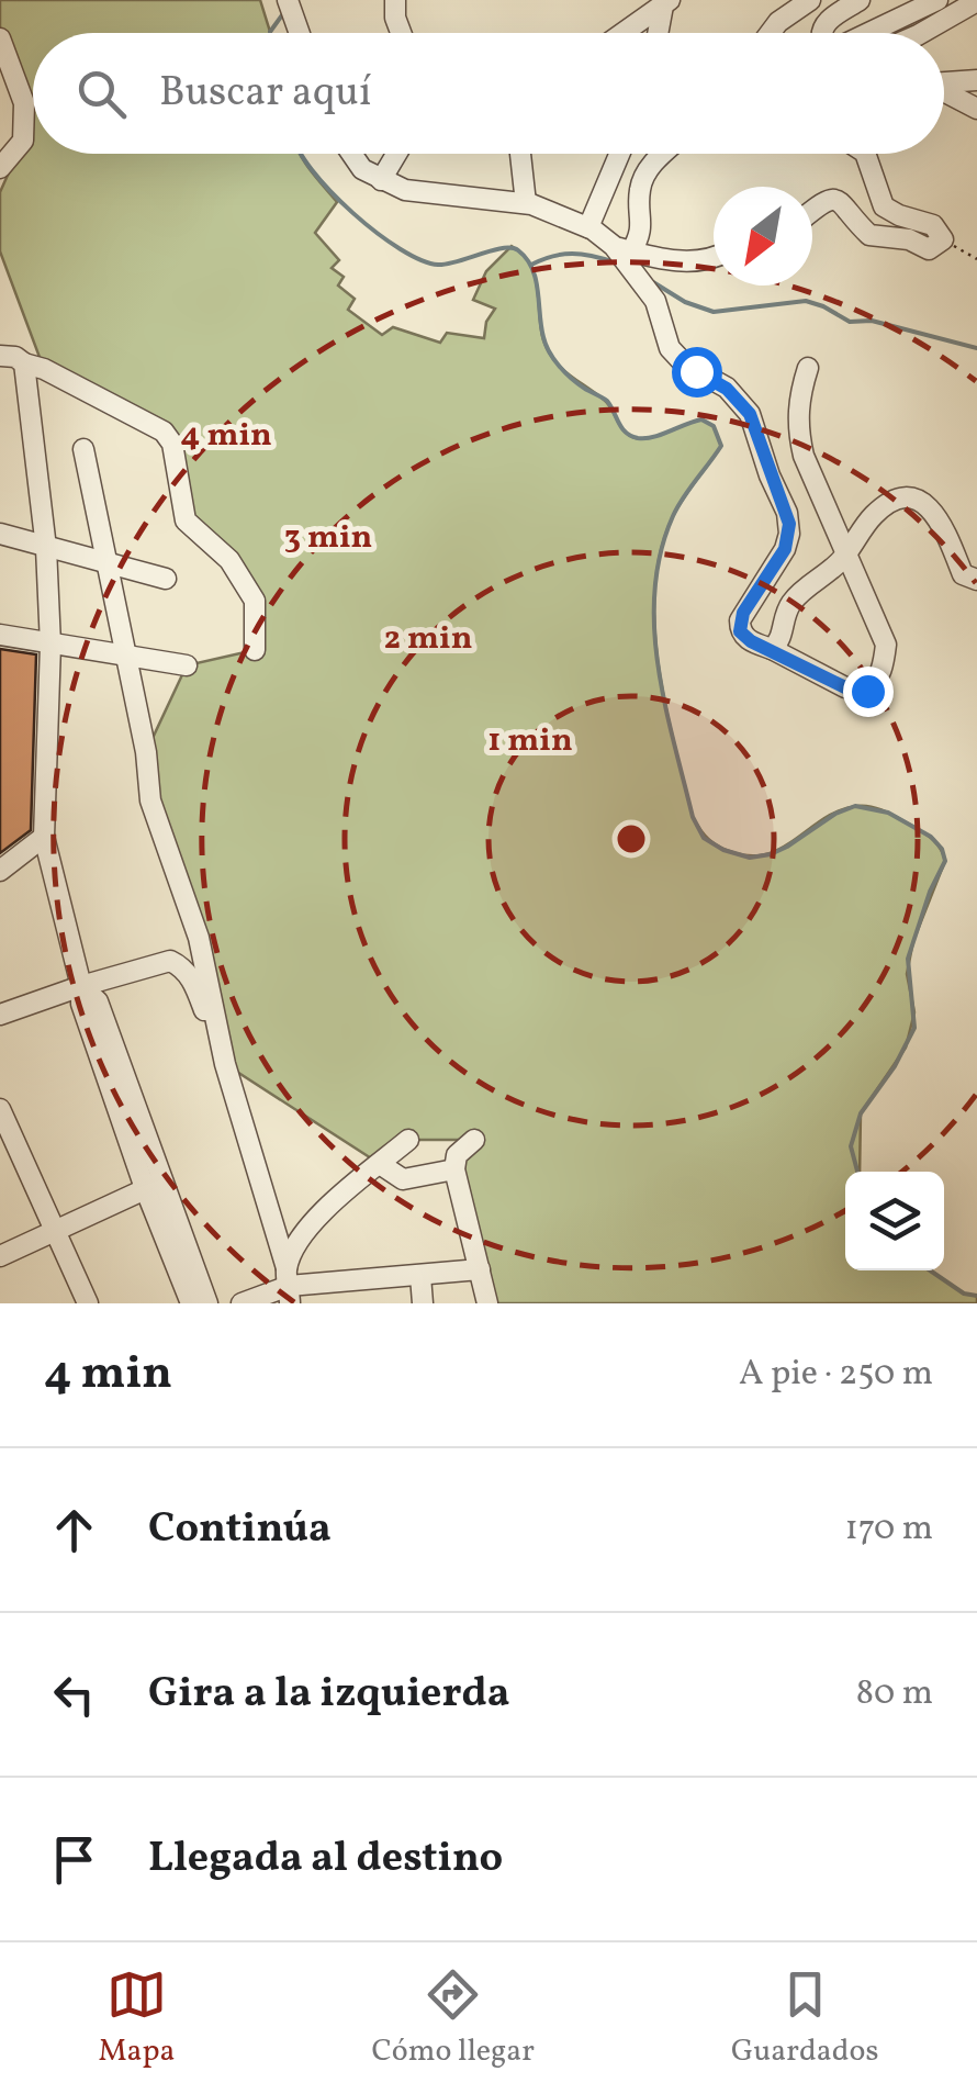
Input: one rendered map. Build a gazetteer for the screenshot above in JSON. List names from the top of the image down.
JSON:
{
  "north": "bottom left",
  "page": {
    "search": "Buscar aquí",
    "heading": ["4 min", "A pie · 250 m"],
    "list": [
      ["Continúa", "170 m"],
      ["Gira a la izquierda", "80 m"],
      "Llegada al destino"
    ],
    "nav": ["Mapa", "Cómo llegar", "Guardados"]
  },
  "rings": [
    "4 min",
    "3 min",
    "2 min",
    "1 min"
  ]
}
